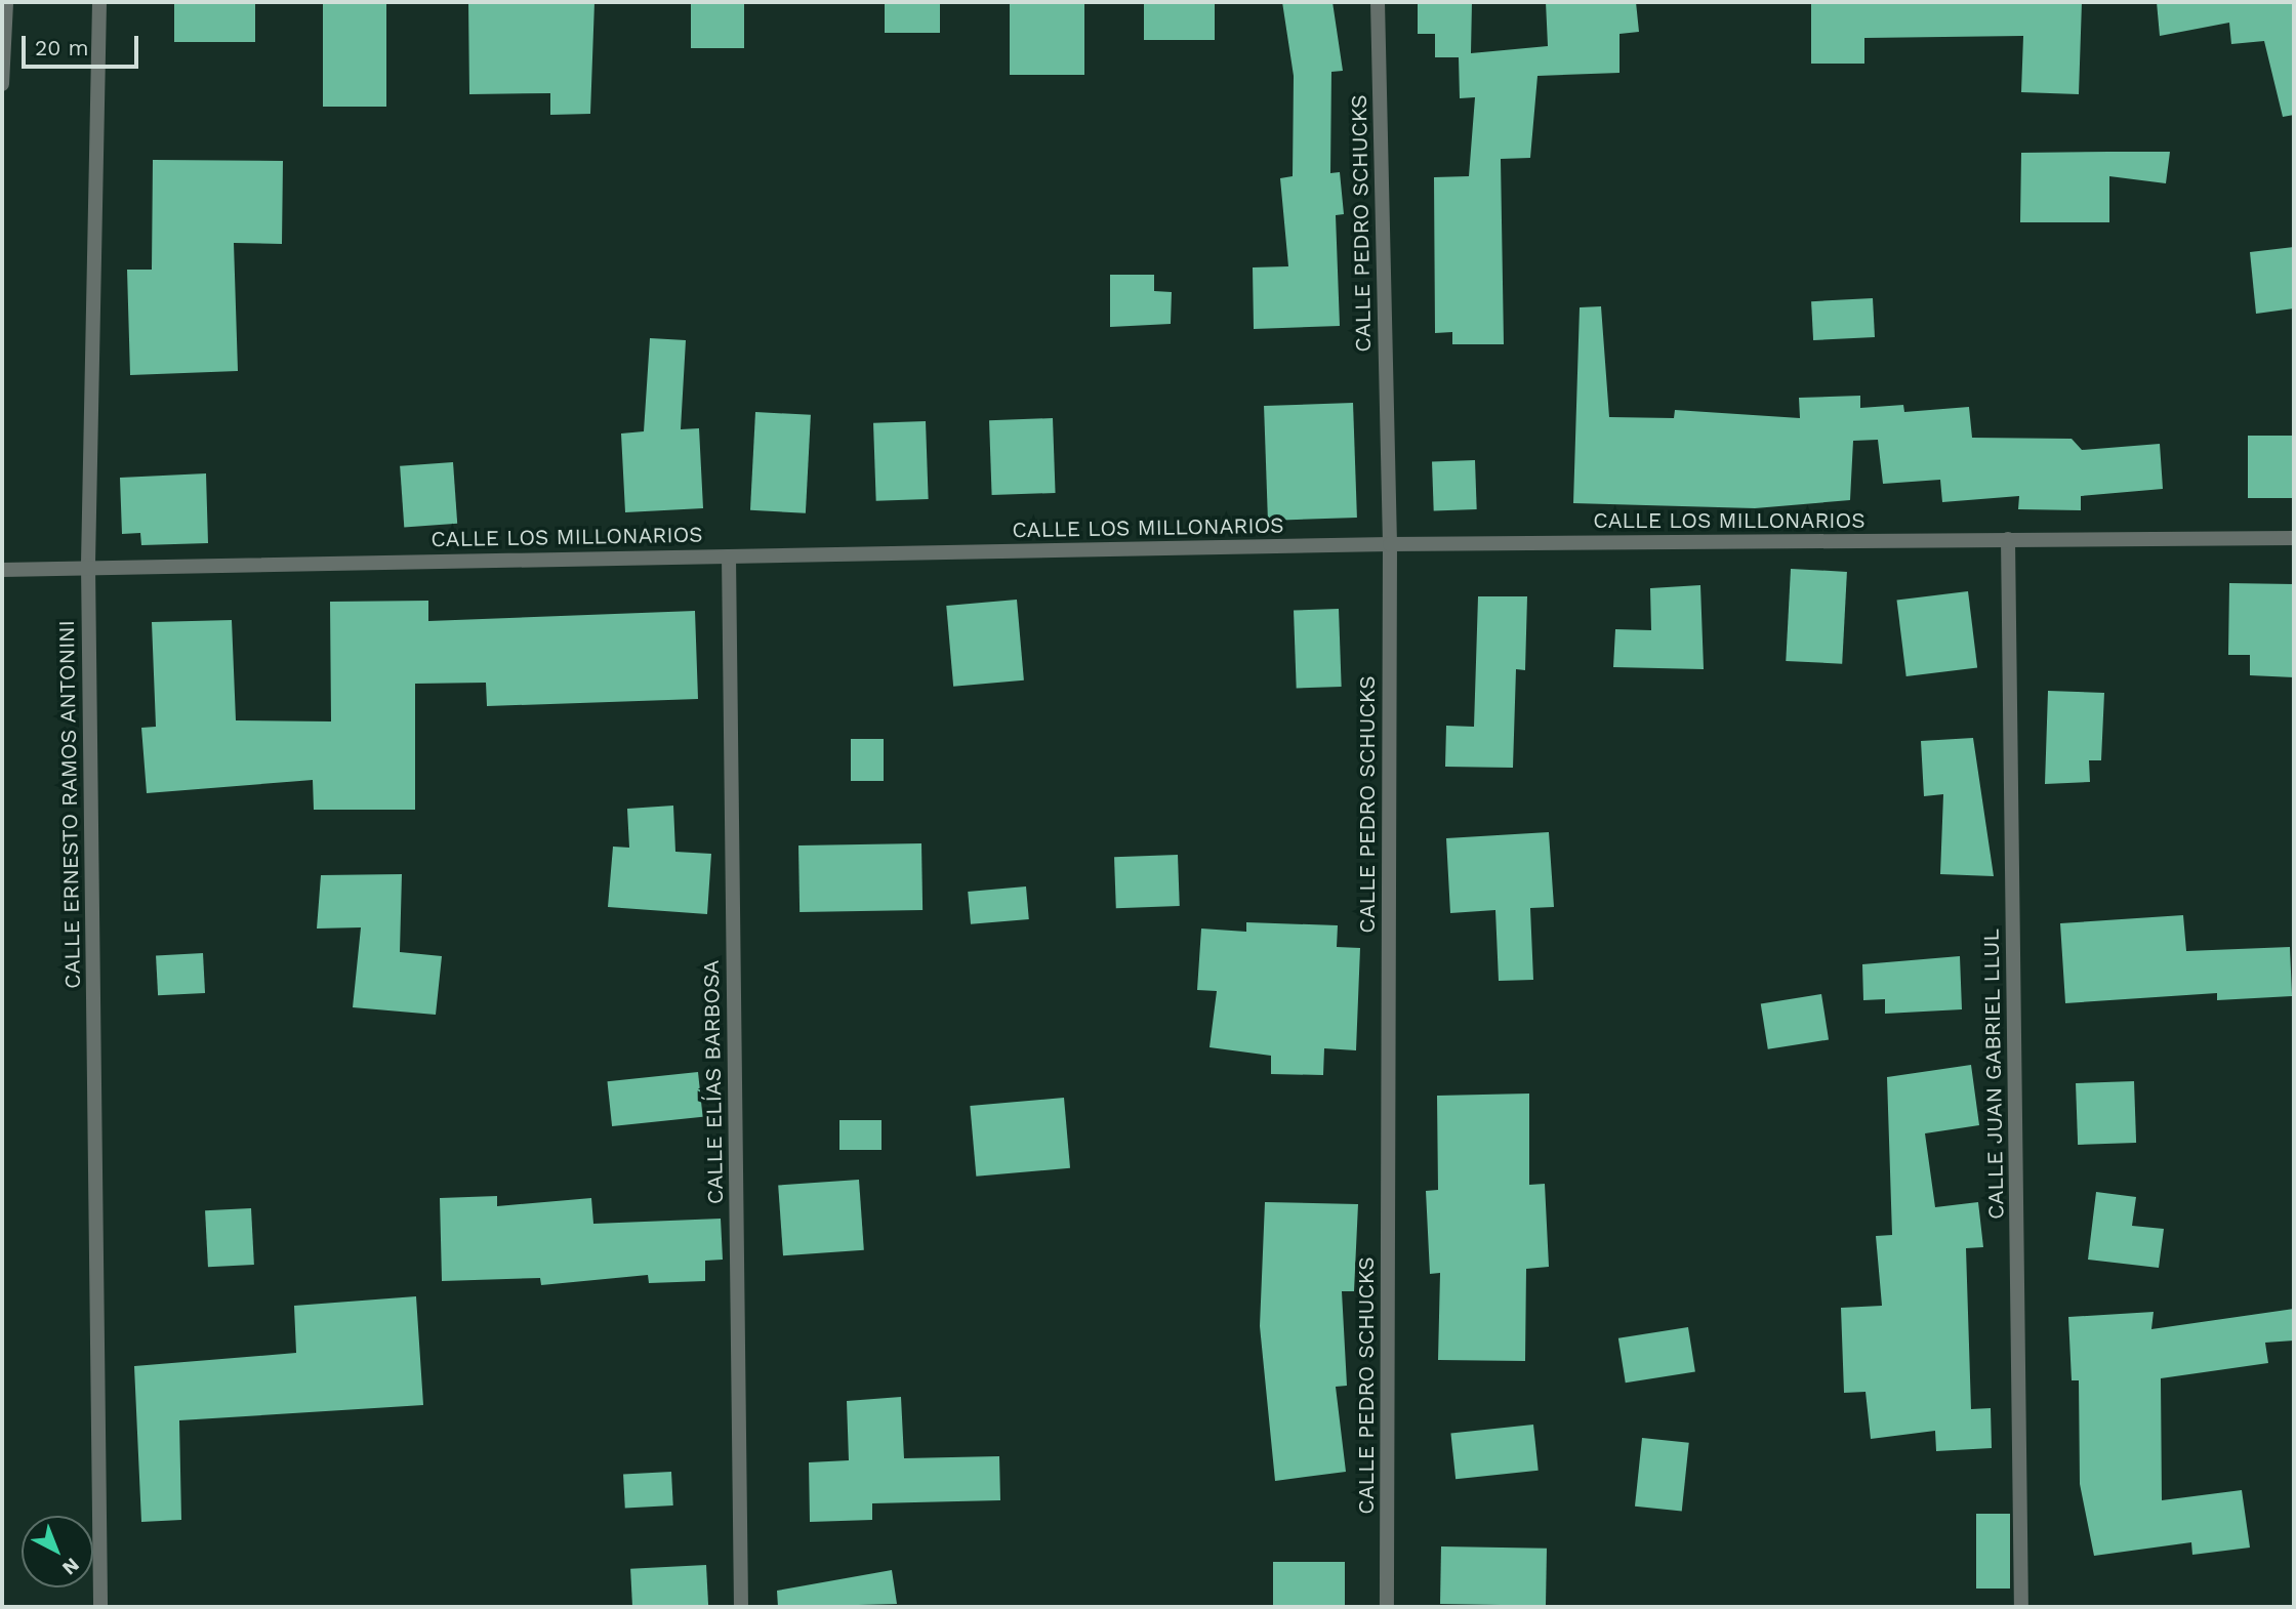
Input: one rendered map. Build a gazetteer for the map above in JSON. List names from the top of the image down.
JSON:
{
  "streets": {
    "street": [
      "CALLE PEDRO SCHUCKS",
      "CALLE LOS MILLONARIOS",
      "CALLE ERNESTO RAMOS ANTONINI",
      "CALLE JUAN GABRIEL LLUL",
      "CALLE ELÍAS BARBOSA"
    ]
  },
  "crossings": [
    ["CALLE PEDRO SCHUCKS", "CALLE LOS MILLONARIOS"],
    ["CALLE LOS MILLONARIOS", "CALLE ERNESTO RAMOS ANTONINI"],
    ["CALLE LOS MILLONARIOS", "CALLE JUAN GABRIEL LLUL"],
    ["CALLE LOS MILLONARIOS", "CALLE ELÍAS BARBOSA"]
  ],
  "scale_bar": "20 m",
  "north": "bottom right"
}
